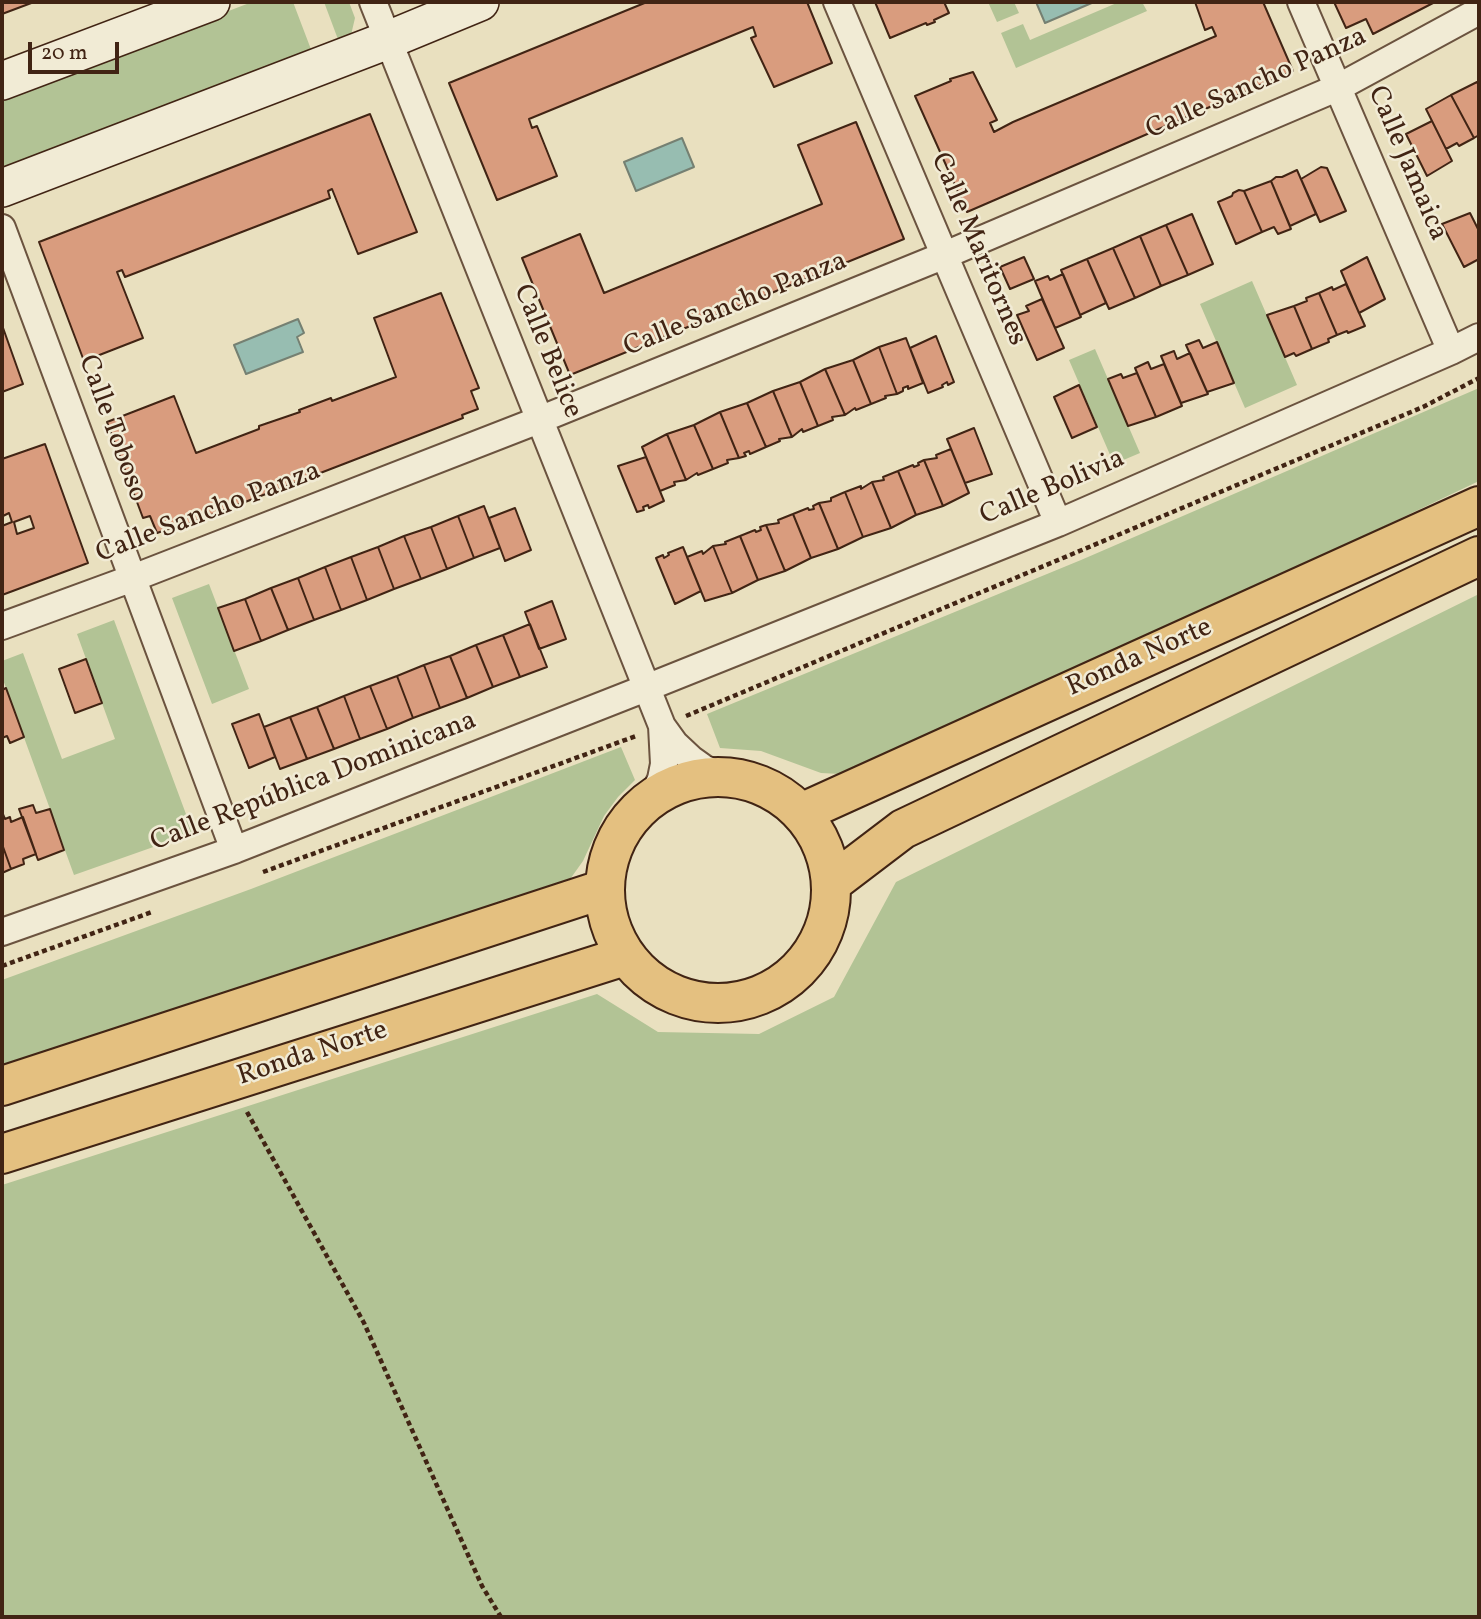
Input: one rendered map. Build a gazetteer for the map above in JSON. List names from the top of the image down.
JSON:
{
  "streets": {
    "main road": ["Ronda Norte"],
    "street": [
      "Calle Sancho Panza",
      "Calle Jamaica",
      "Calle Maritornes",
      "Calle Belice",
      "Calle Toboso",
      "Calle Bolivia",
      "Calle República Dominicana"
    ]
  },
  "crossings": [
    ["Calle Sancho Panza", "Calle Jamaica"],
    ["Calle Sancho Panza", "Calle Maritornes"],
    ["Calle Sancho Panza", "Calle Belice"],
    ["Calle Sancho Panza", "Calle Toboso"],
    ["Calle Jamaica", "Calle Bolivia"],
    ["Calle Maritornes", "Calle Bolivia"],
    ["Calle Belice", "Calle Bolivia"],
    ["Calle Belice", "Ronda Norte"],
    ["Calle Belice", "Calle República Dominicana"],
    ["Calle Toboso", "Calle República Dominicana"],
    ["Calle Bolivia", "Calle República Dominicana"]
  ],
  "scale_bar": "20 m"
}
